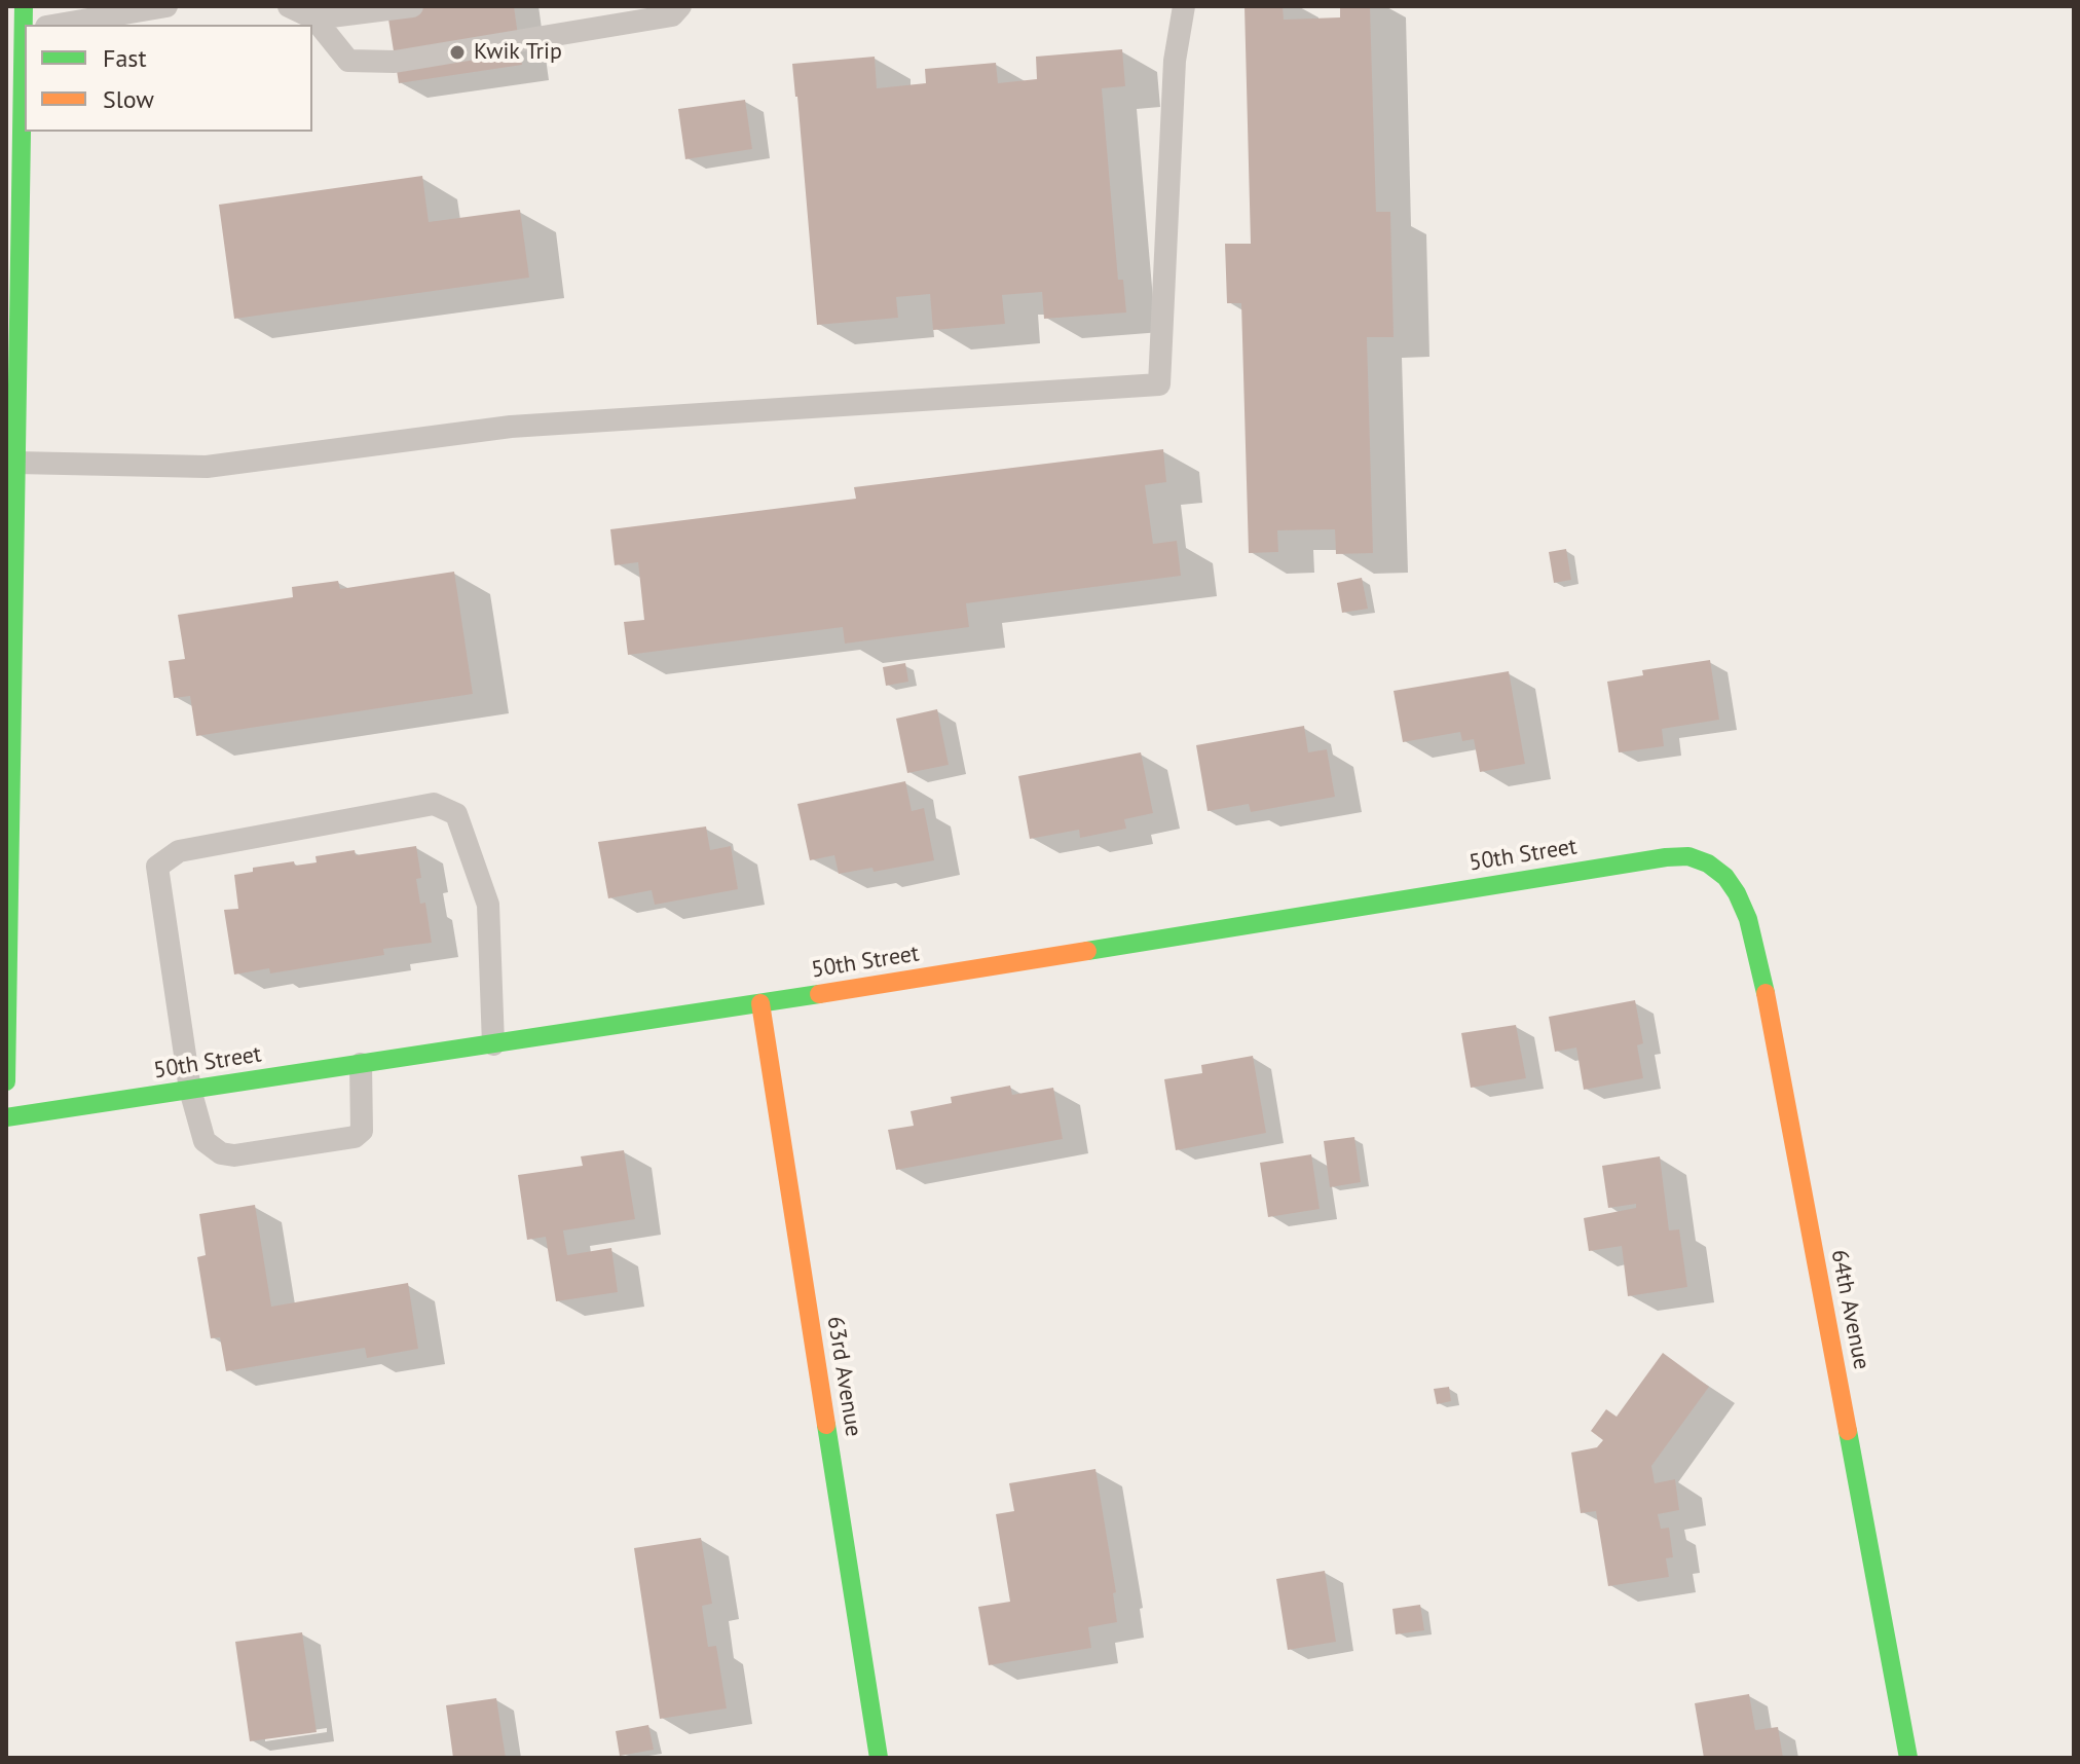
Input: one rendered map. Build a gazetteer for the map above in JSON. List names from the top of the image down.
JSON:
{
  "streets": {
    "street": ["50th Street", "64th Avenue", "63rd Avenue"]
  },
  "crossings": [
    ["50th Street", "64th Avenue"],
    ["50th Street", "63rd Avenue"]
  ],
  "places": ["Kwik Trip"],
  "legend": ["Fast", "Slow"]
}
